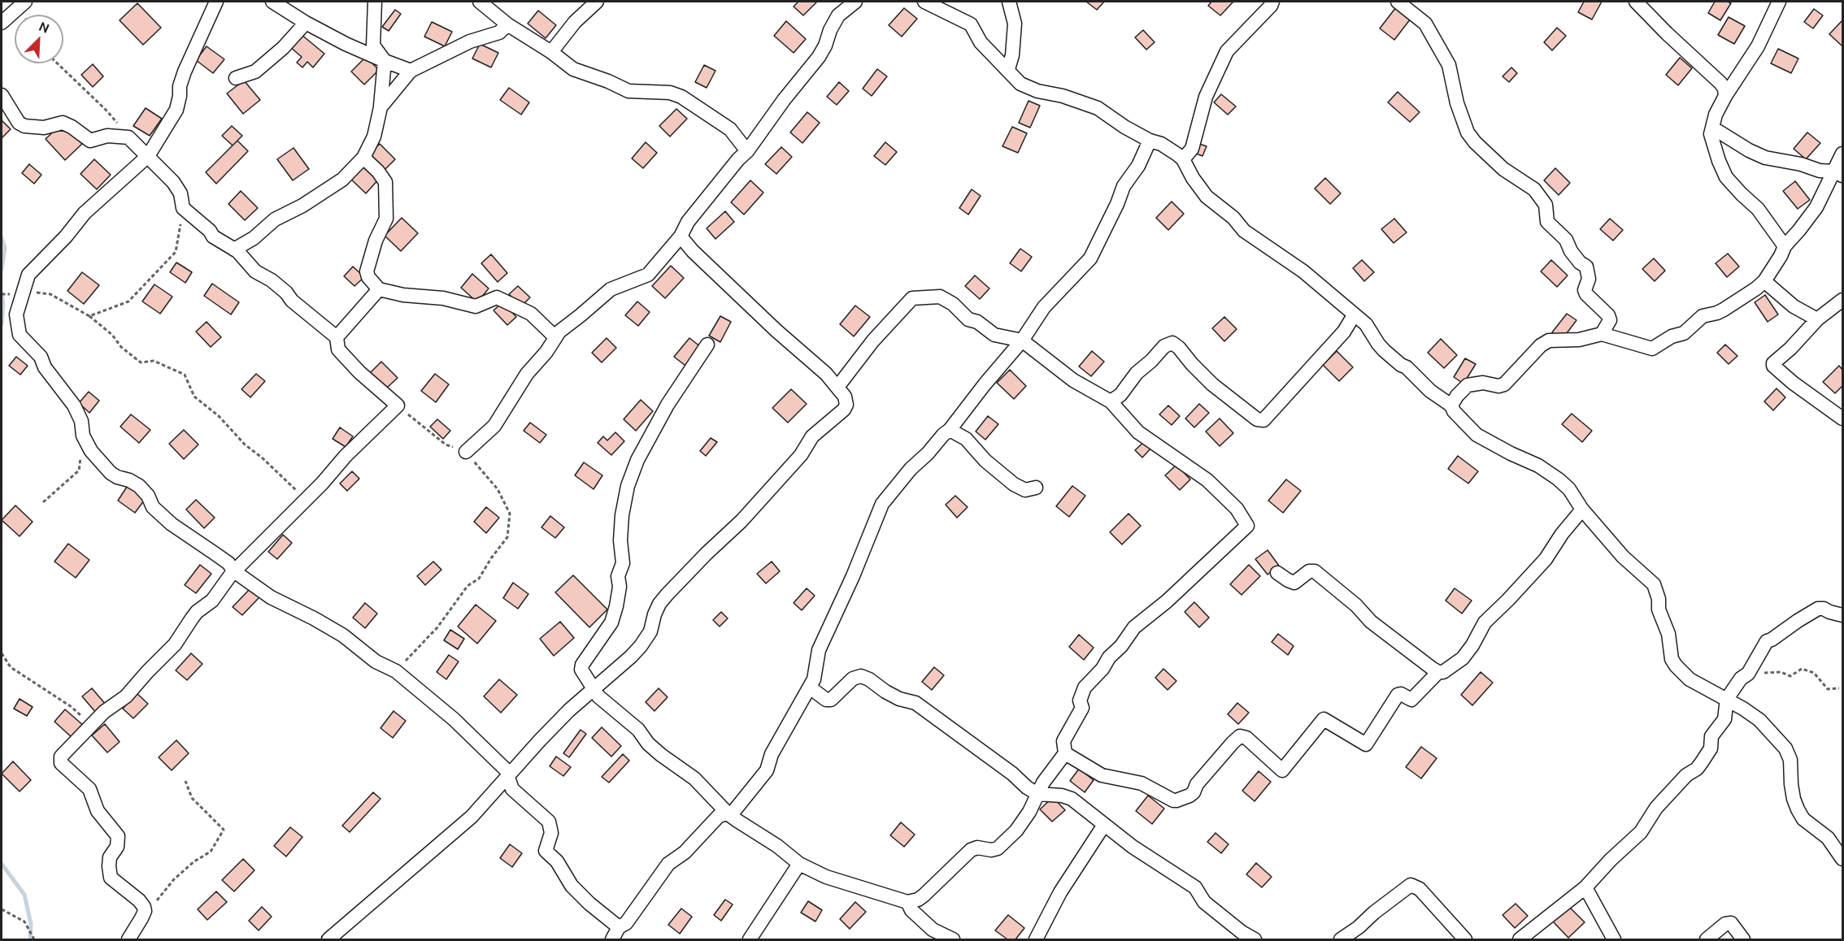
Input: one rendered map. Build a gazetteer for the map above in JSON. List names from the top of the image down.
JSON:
{
  "north": "top right"
}
